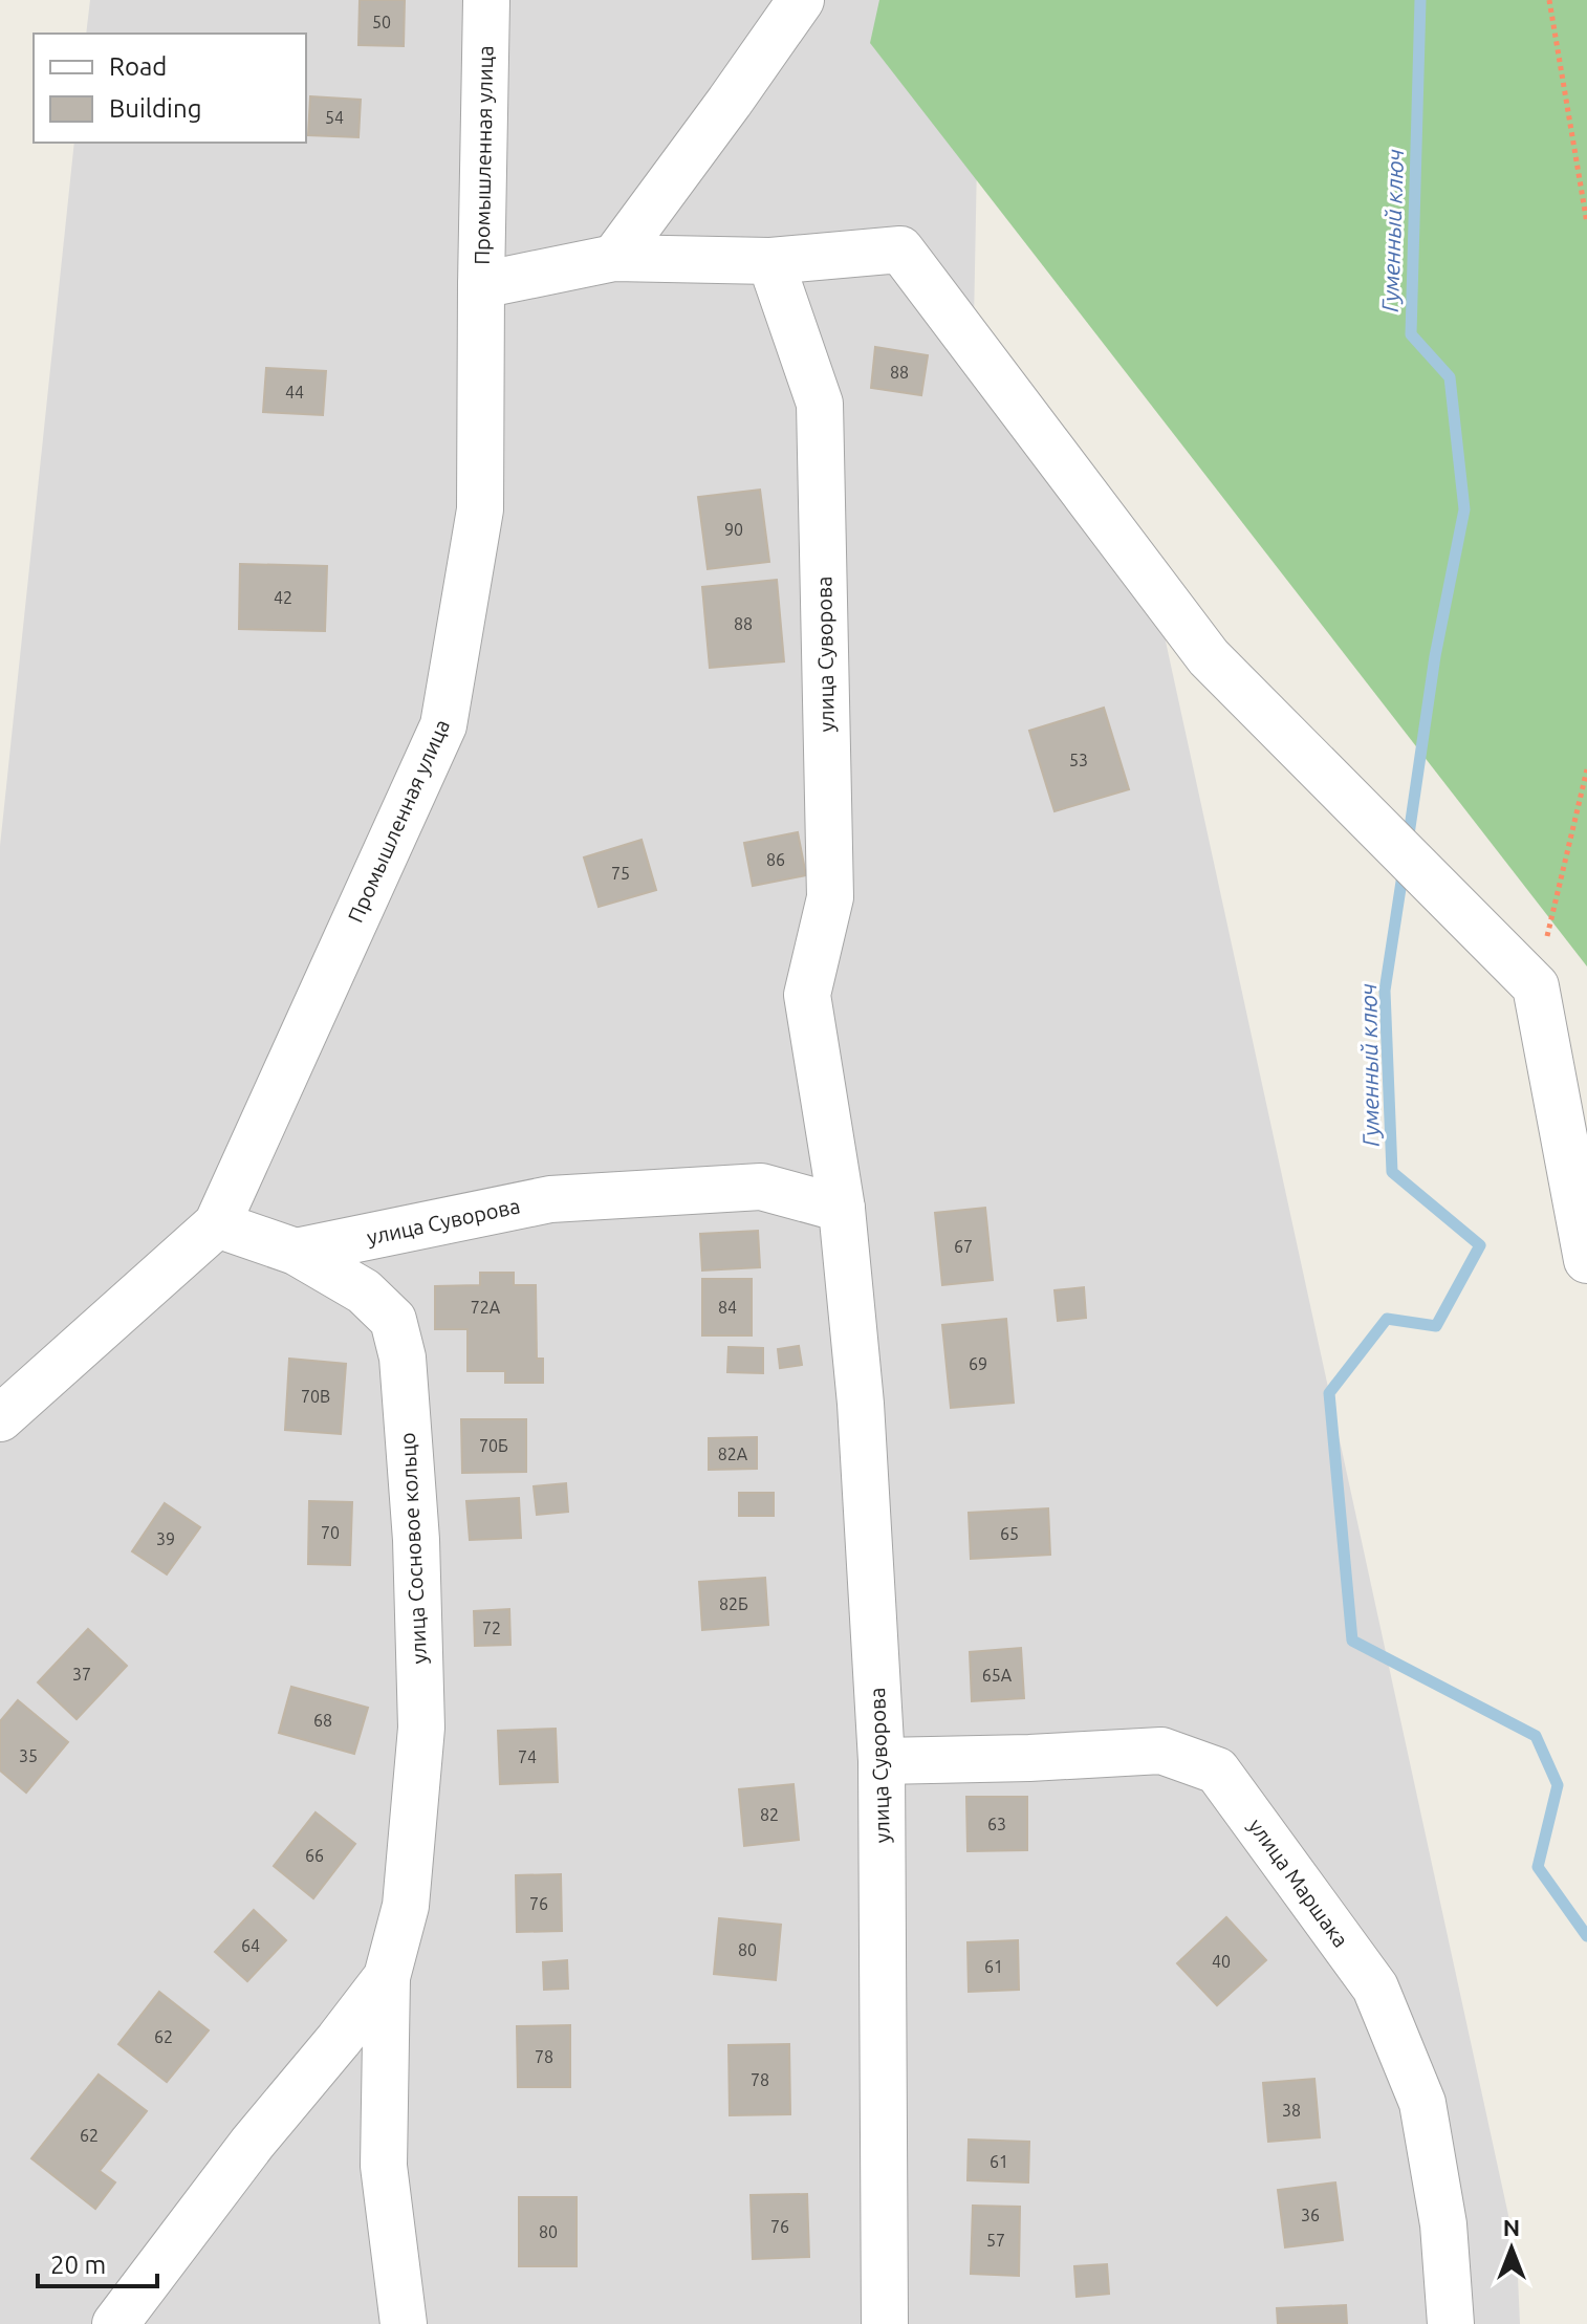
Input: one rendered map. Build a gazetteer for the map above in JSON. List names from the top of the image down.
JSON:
{
  "streets": {
    "street": [
      "Промышленная улица",
      "улица Суворова",
      "улица Сосновое кольцо",
      "улица Маршака"
    ]
  },
  "crossings": [
    ["Промышленная улица", "улица Сосновое кольцо"],
    ["улица Суворова", "улица Сосновое кольцо"],
    ["улица Суворова", "улица Маршака"]
  ],
  "water": ["Гуменный ключ"],
  "house_numbers": [
    "50",
    "54",
    "88",
    "44",
    "90",
    "42",
    "88",
    "53",
    "86",
    "75",
    "67",
    "72А",
    "84",
    "69",
    "70В",
    "70Б",
    "82А",
    "70",
    "65",
    "39",
    "82Б",
    "72",
    "37",
    "65А",
    "68",
    "35",
    "74",
    "82",
    "63",
    "66",
    "76",
    "64",
    "80",
    "40",
    "61",
    "62",
    "78",
    "78",
    "38",
    "62",
    "61",
    "36",
    "76",
    "80",
    "57"
  ],
  "legend": ["Road", "Building"],
  "scale_bar": "20 m",
  "north": "top"
}
